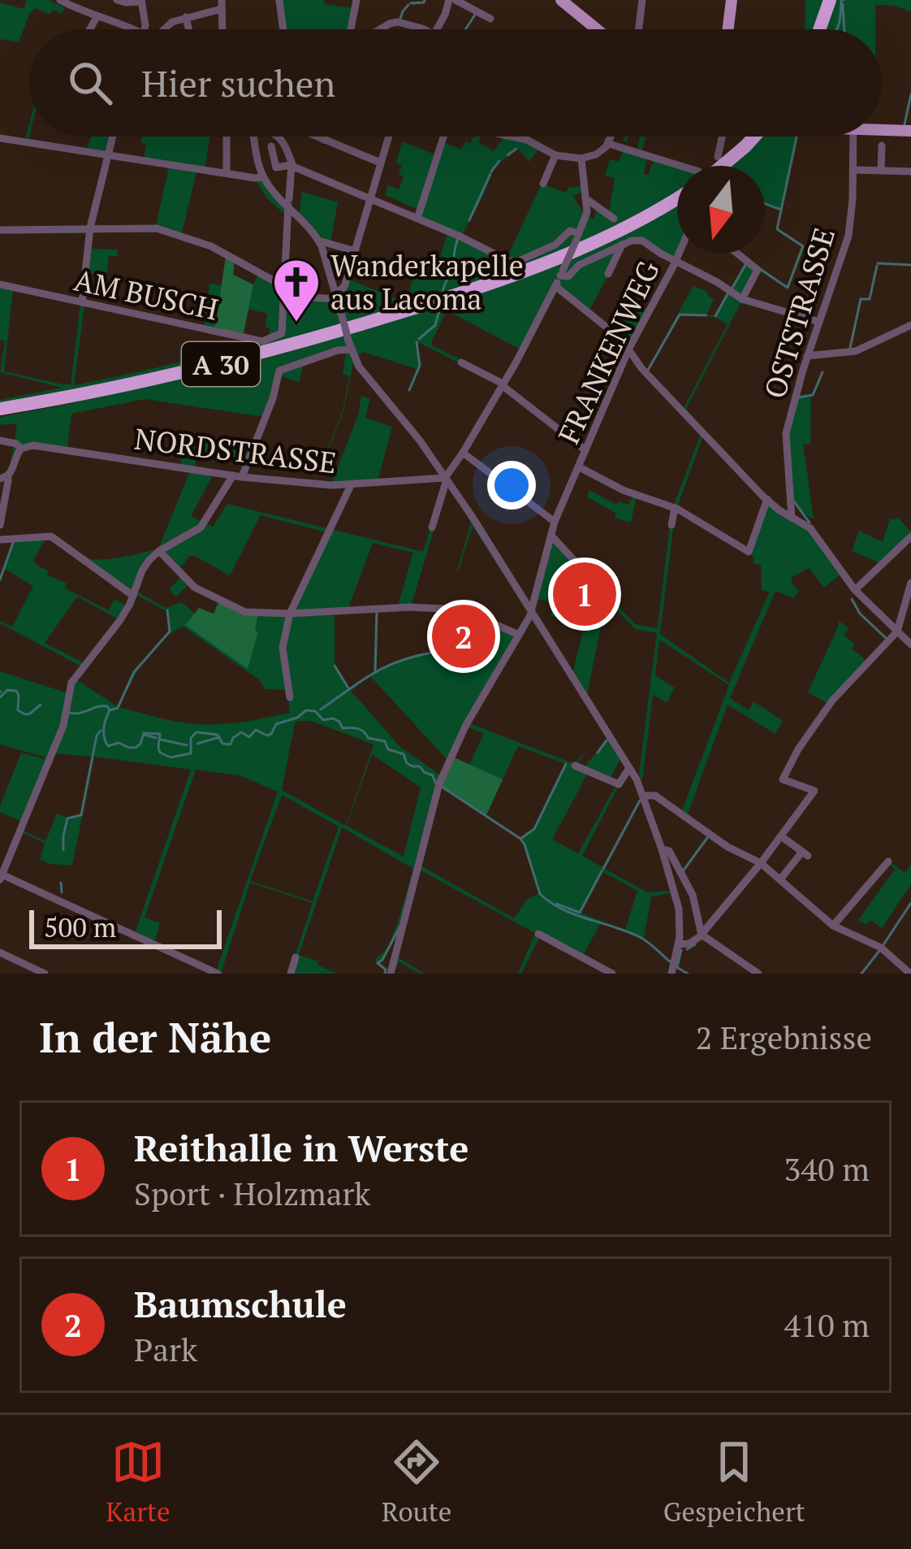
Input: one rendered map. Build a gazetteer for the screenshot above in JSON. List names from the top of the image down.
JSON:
{
  "streets": {
    "highway": ["A 30"],
    "street": [
      "AM BUSCH",
      "OSTSTRASSE",
      "FRANKENWEG",
      "NORDSTRASSE"
    ]
  },
  "places": {
    "church": ["Wanderkapelle aus Lacoma"]
  },
  "scale_bar": "500 m",
  "north": "bottom",
  "page": {
    "search": "Hier suchen",
    "pins": ["1", "2"],
    "scale": "500 m",
    "heading": ["In der Nähe", "2 Ergebnisse"],
    "list": [
      {
        "mark": "1",
        "name": "Reithalle in Werste",
        "note": "Sport · Holzmark",
        "value": "340 m"
      },
      {
        "mark": "2",
        "name": "Baumschule",
        "note": "Park",
        "value": "410 m"
      }
    ],
    "nav": ["Karte", "Route", "Gespeichert"]
  }
}
